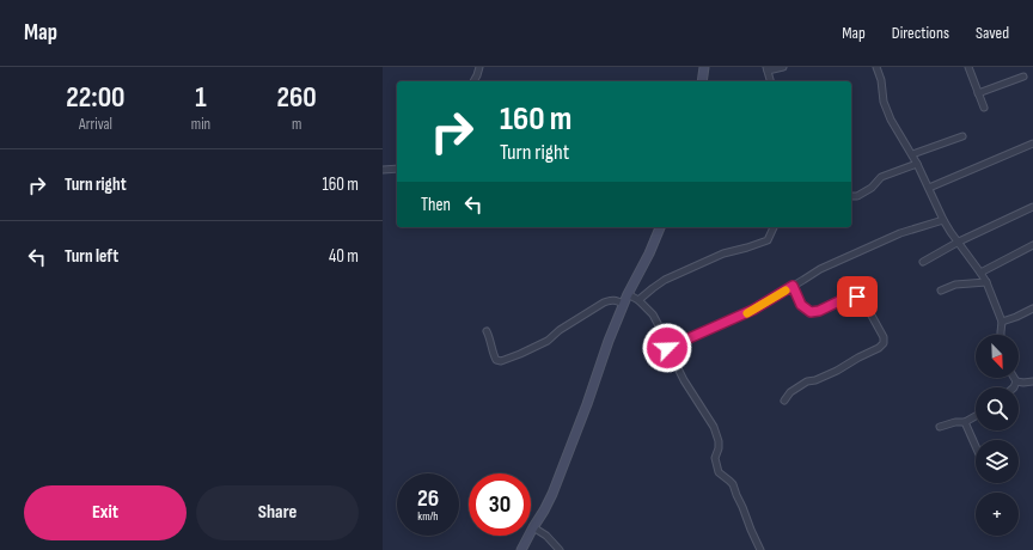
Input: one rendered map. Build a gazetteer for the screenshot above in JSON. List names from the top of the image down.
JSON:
{
  "north": "bottom right",
  "page": {
    "header": "Map",
    "nav": ["Map", "Directions", "Saved"],
    "eta": [
      "22:00",
      "Arrival",
      "1",
      "min",
      "260",
      "m"
    ],
    "turn": ["160 m", "Turn right"],
    "list": [
      {
        "name": "Turn right",
        "value": "160 m"
      },
      {
        "name": "Turn left",
        "value": "40 m"
      }
    ],
    "then": "Then",
    "map_buttons": "+",
    "speed": "26 km/h",
    "limit": "30",
    "buttons": ["Exit", "Share"]
  }
}
